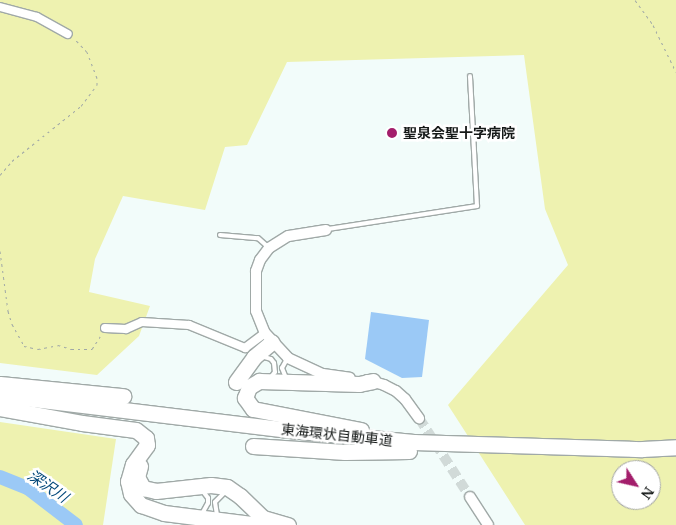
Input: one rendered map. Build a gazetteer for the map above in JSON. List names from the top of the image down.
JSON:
{
  "streets": {
    "highway": ["東海環状自動車道"]
  },
  "water": ["深沢川"],
  "places": ["聖泉会聖十字病院"],
  "north": "bottom right"
}
